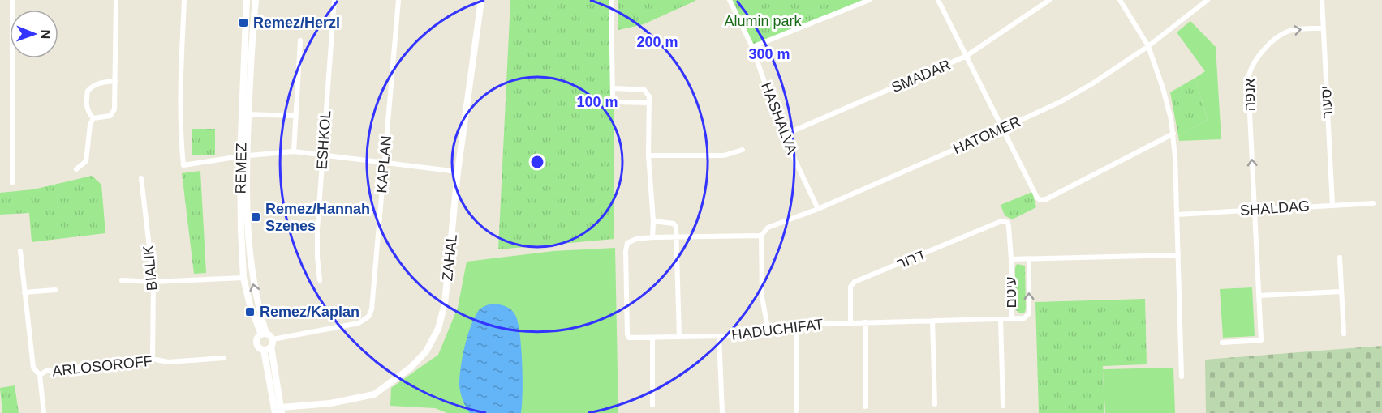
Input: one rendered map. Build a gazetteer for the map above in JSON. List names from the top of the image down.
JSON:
{
  "streets": {
    "street": [
      "SMADAR",
      "אנפה",
      "יסעור",
      "HASHALVA",
      "HATOMER",
      "ESHKOL",
      "KAPLAN",
      "REMEZ",
      "SHALDAG",
      "ZAHAL",
      "דרור",
      "BIALIK",
      "עיטם",
      "HADUCHIFAT",
      "ARLOSOROFF"
    ]
  },
  "crossings": [
    ["SMADAR", "HASHALVA"],
    ["אנפה", "יסעור"],
    ["אנפה", "SHALDAG"],
    ["יסעור", "SHALDAG"],
    ["HASHALVA", "HATOMER"],
    ["KAPLAN", "REMEZ"],
    ["דרור", "עיטם"],
    ["דרור", "HADUCHIFAT"],
    ["BIALIK", "ARLOSOROFF"],
    ["עיטם", "HADUCHIFAT"]
  ],
  "one_way": ["אנפה"],
  "parks": ["Alumin park"],
  "places": {
    "transit": ["Remez/Herzl", "Remez/Hannah Szenes", "Remez/Kaplan"]
  },
  "north": "right",
  "rings": ["200 m", "300 m", "100 m"]
}
